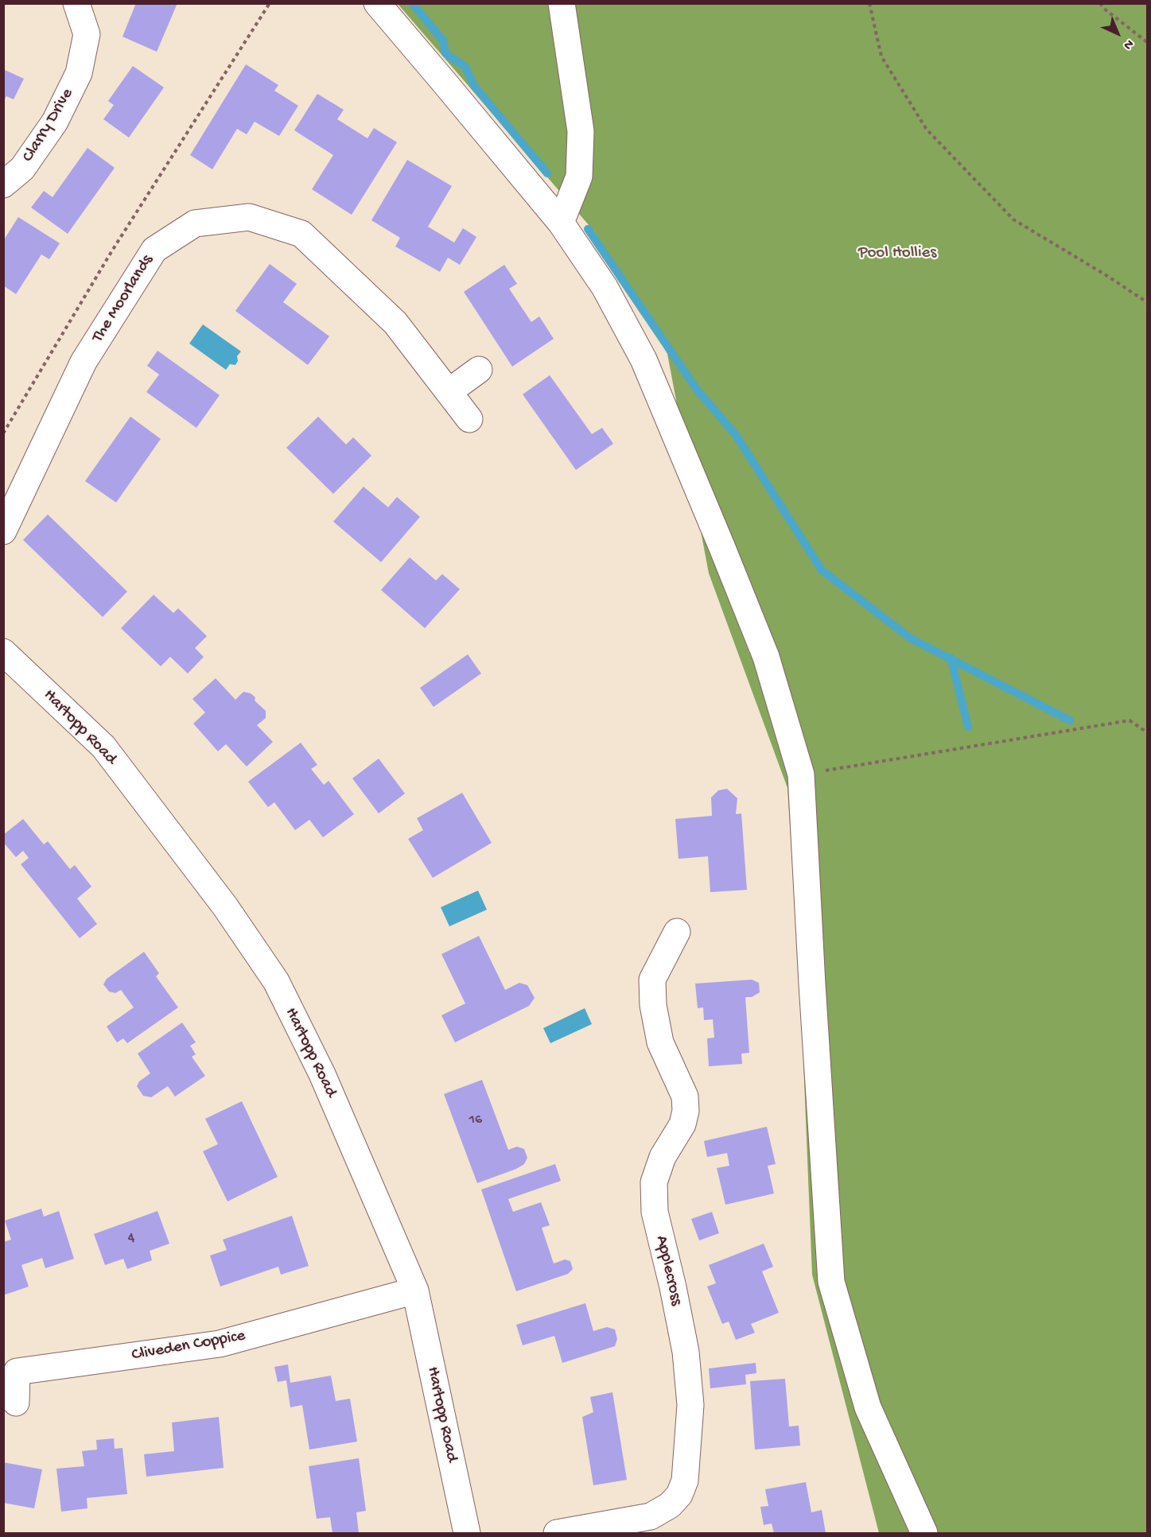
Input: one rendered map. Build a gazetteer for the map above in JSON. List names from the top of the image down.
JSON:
{
  "streets": {
    "street": [
      "Clarry Drive",
      "The Moorlands",
      "Hartopp Road",
      "Applecross",
      "Cliveden Coppice"
    ]
  },
  "crossings": [
    ["Hartopp Road", "Cliveden Coppice"]
  ],
  "parks": ["Pool Hollies"],
  "house_numbers": ["16", "4"],
  "north": "bottom right"
}
